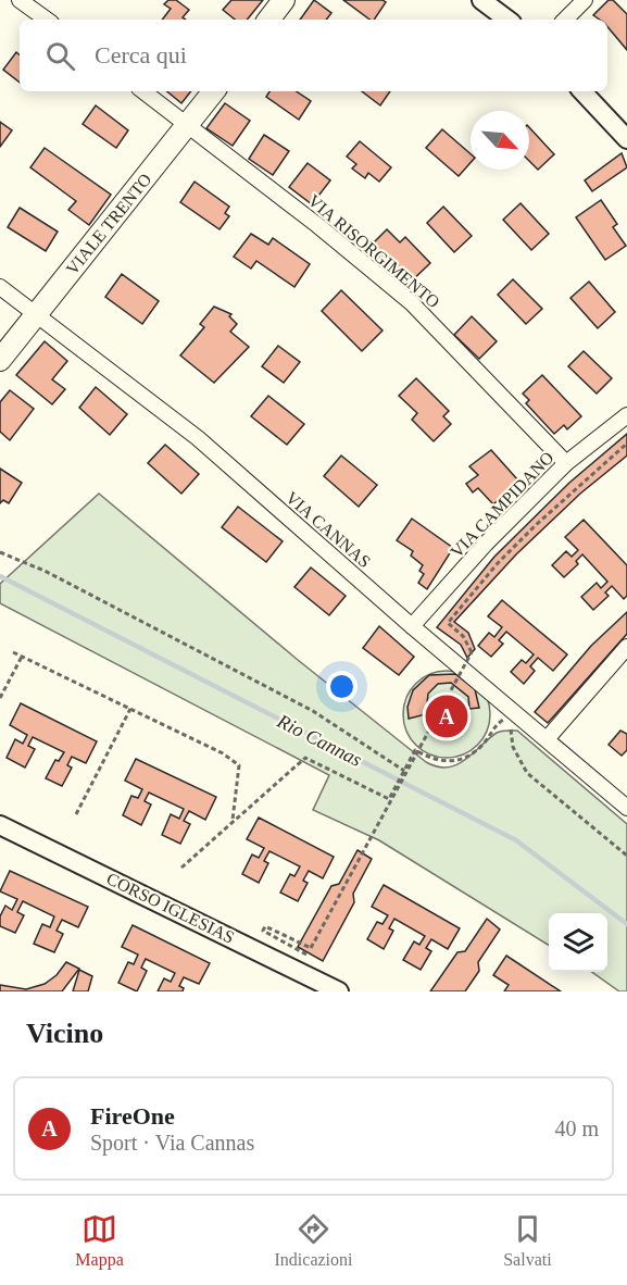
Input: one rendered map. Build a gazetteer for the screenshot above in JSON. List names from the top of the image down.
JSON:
{
  "streets": {
    "main road": ["VIALE TRENTO"],
    "street": [
      "VIA RISORGIMENTO",
      "VIA CAMPIDANO",
      "VIA CANNAS",
      "CORSO IGLESIAS"
    ]
  },
  "crossings": [
    ["VIALE TRENTO", "VIA RISORGIMENTO"],
    ["VIALE TRENTO", "VIA CANNAS"],
    ["VIA RISORGIMENTO", "VIA CAMPIDANO"],
    ["VIA CAMPIDANO", "VIA CANNAS"]
  ],
  "water": ["Rio Cannas"],
  "north": "bottom right",
  "page": {
    "search": "Cerca qui",
    "pins": "A",
    "heading": "Vicino",
    "list": [
      {
        "mark": "A",
        "name": "FireOne",
        "note": "Sport · Via Cannas",
        "value": "40 m"
      }
    ],
    "nav": ["Mappa", "Indicazioni", "Salvati"]
  }
}
